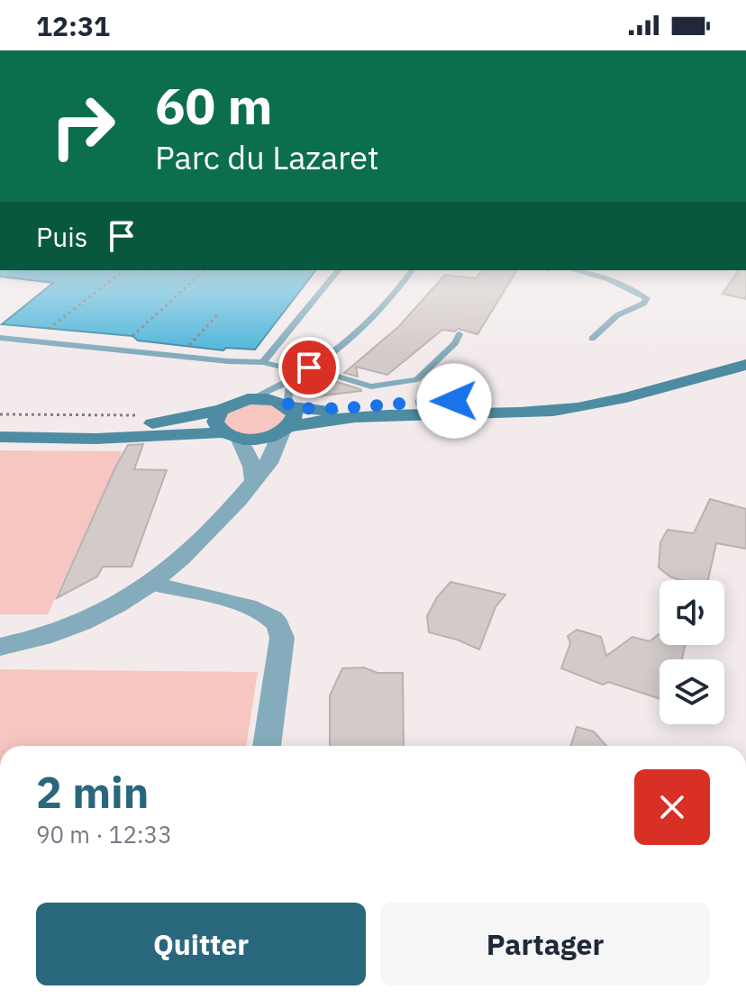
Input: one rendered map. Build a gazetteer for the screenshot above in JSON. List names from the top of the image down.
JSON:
{
  "page": {
    "status": "12:31",
    "turn": ["60 m", "Parc du Lazaret"],
    "then": "Puis",
    "heading": ["2 min", "90 m · 12:33"],
    "buttons": ["Quitter", "Partager"]
  }
}
